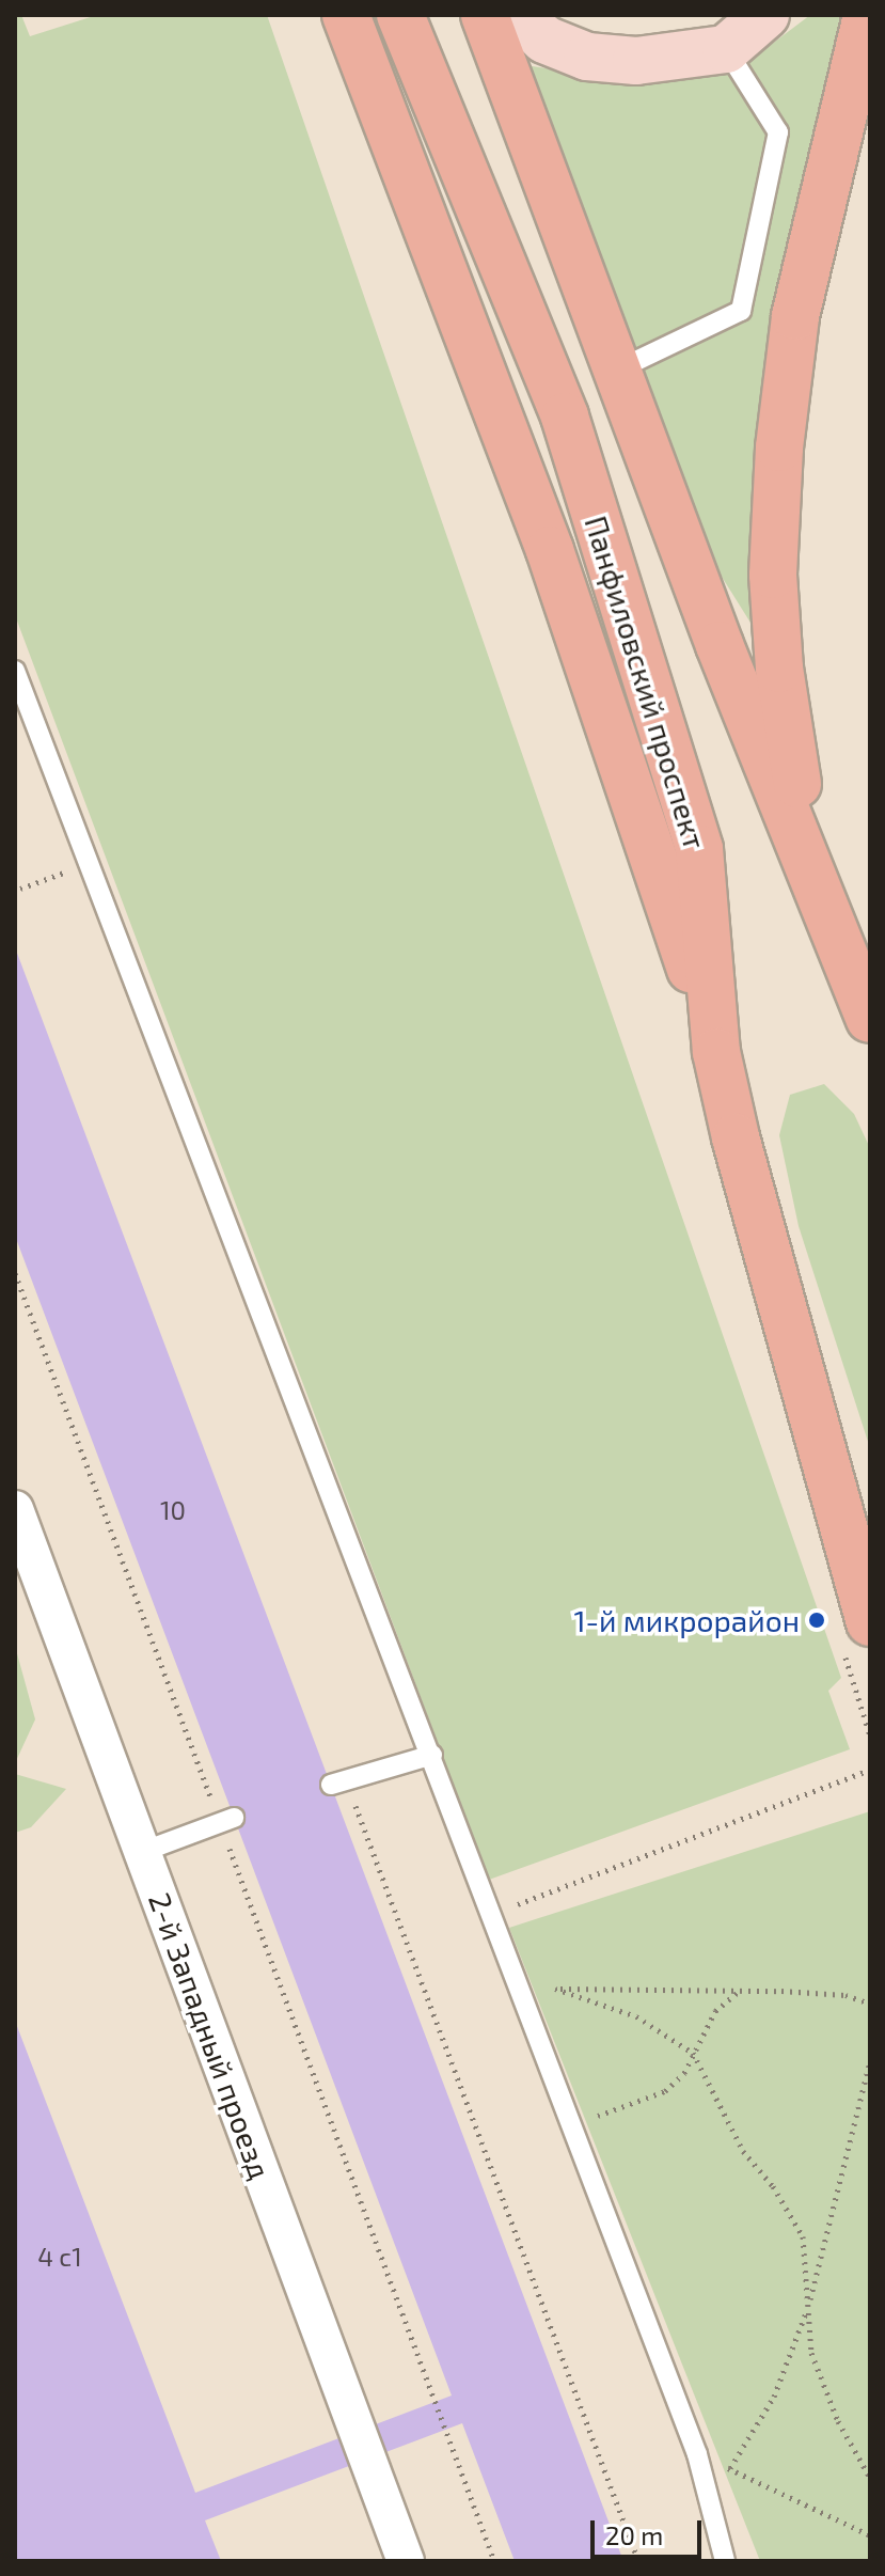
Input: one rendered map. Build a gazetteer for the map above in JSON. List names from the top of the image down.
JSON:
{
  "streets": {
    "main road": ["Панфиловский проспект"],
    "street": ["2-й Западный проезд"]
  },
  "places": ["1-й микрорайон"],
  "house_numbers": ["10", "4 с1"],
  "scale_bar": "20 m"
}
